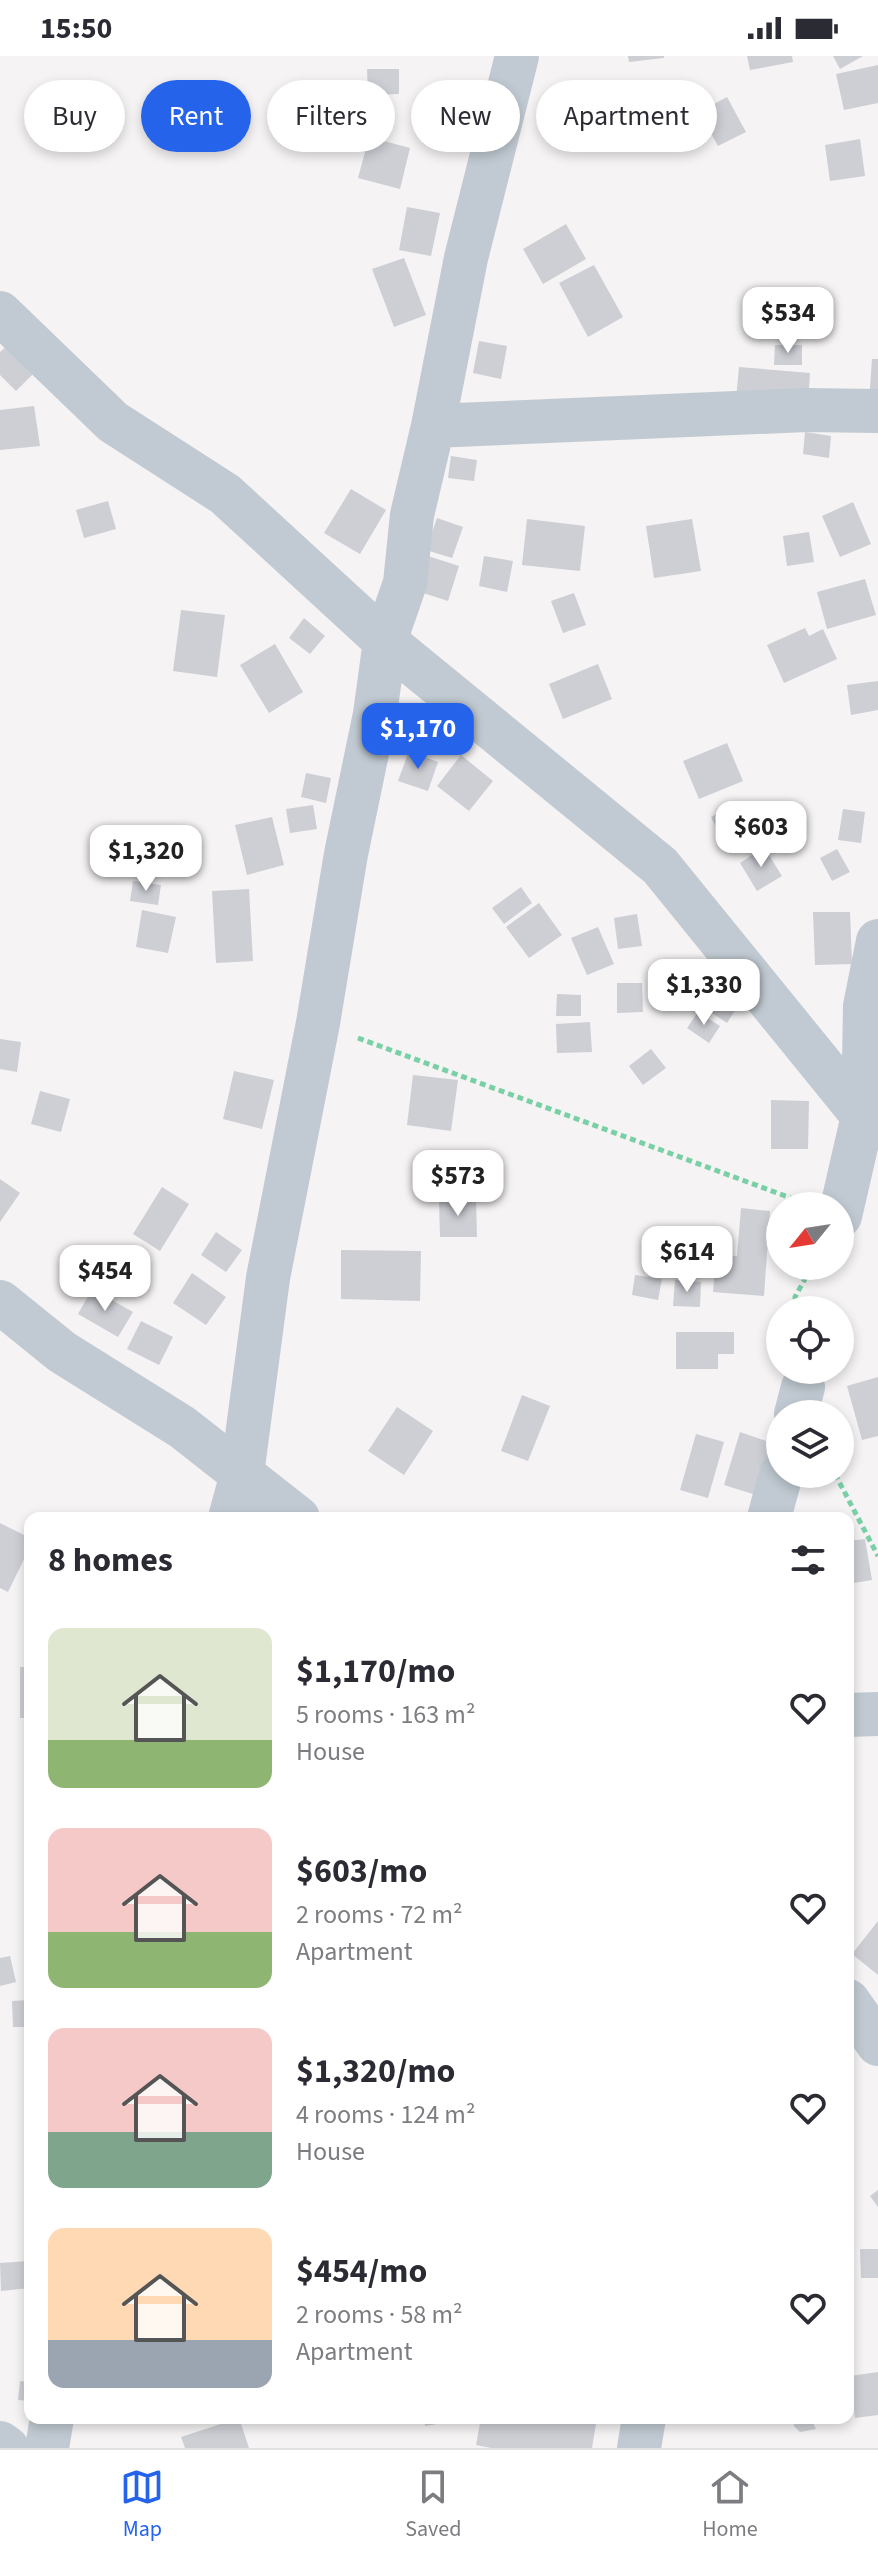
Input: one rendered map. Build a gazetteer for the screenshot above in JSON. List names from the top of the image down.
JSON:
{
  "north": "bottom left",
  "page": {
    "status": "15:50",
    "chip": [
      "Buy",
      "Rent",
      "Filters",
      "New",
      "Apartment"
    ],
    "price": [
      "$534",
      "$1,170",
      "$603",
      "$1,320",
      "$1,330",
      "$573",
      "$614",
      "$454"
    ],
    "heading": "8 homes",
    "list": [
      {
        "name": "$1,170/mo",
        "note": "5 rooms · 163 m² · House"
      },
      {
        "name": "$603/mo",
        "note": "2 rooms · 72 m² · Apartment"
      },
      {
        "name": "$1,320/mo",
        "note": "4 rooms · 124 m² · House"
      },
      {
        "name": "$454/mo",
        "note": "2 rooms · 58 m² · Apartment"
      }
    ],
    "tabs": ["Map", "Saved", "Home"]
  }
}
